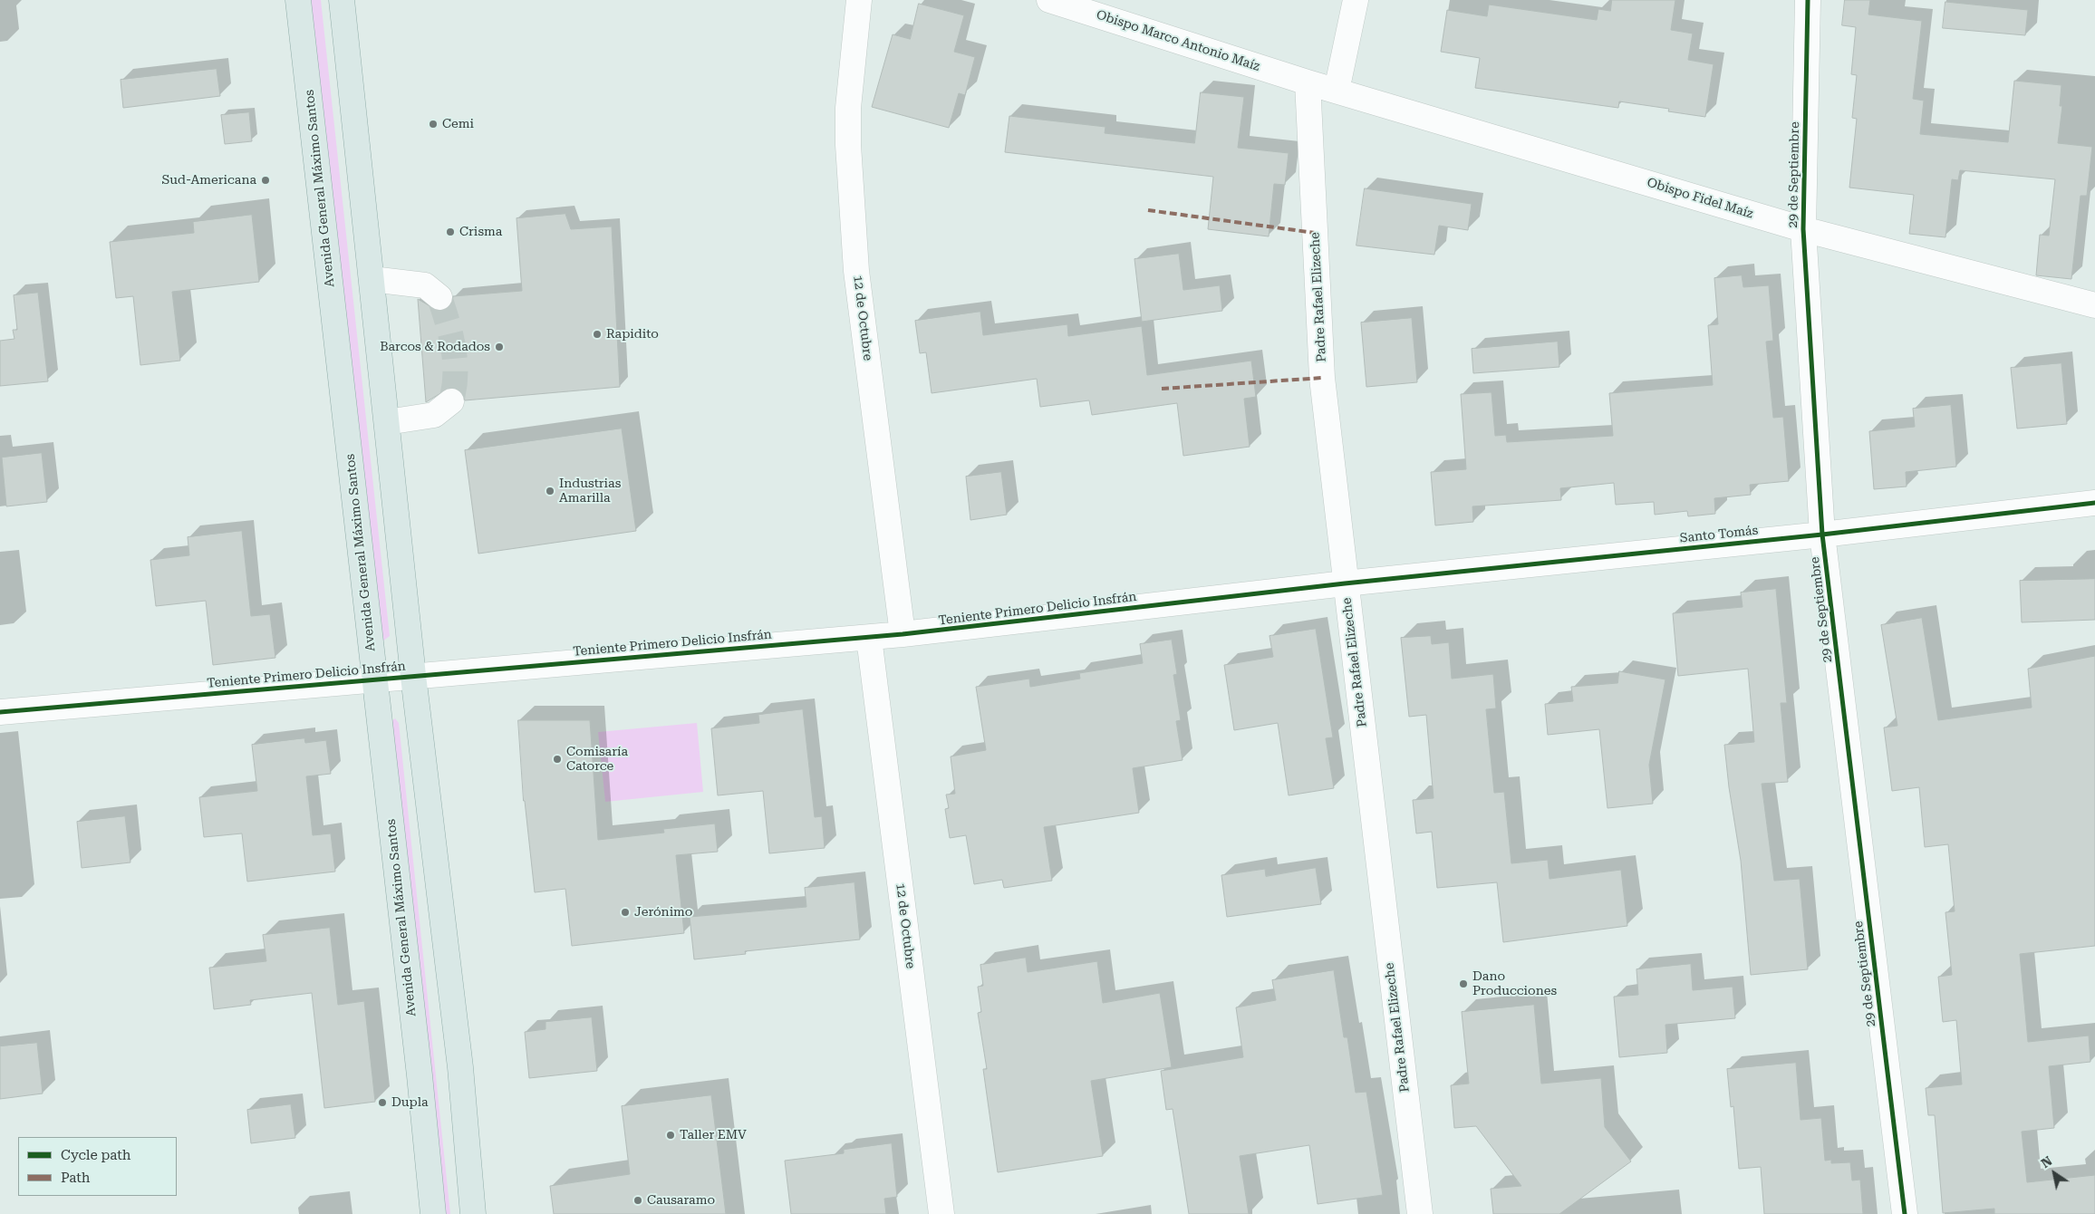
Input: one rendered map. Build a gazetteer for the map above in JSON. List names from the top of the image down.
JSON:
{
  "streets": {
    "main road": ["Avenida General Máximo Santos"],
    "street": [
      "Obispo Marco Antonio Maíz",
      "29 de Septiembre",
      "Obispo Fidel Maíz",
      "Padre Rafael Elizeche",
      "12 de Octubre",
      "Santo Tomás",
      "Teniente Primero Delicio Insfrán"
    ]
  },
  "crossings": [
    ["Obispo Marco Antonio Maíz", "Obispo Fidel Maíz"],
    ["Obispo Marco Antonio Maíz", "Padre Rafael Elizeche"],
    ["29 de Septiembre", "Obispo Fidel Maíz"],
    ["29 de Septiembre", "Santo Tomás"],
    ["Avenida General Máximo Santos", "Teniente Primero Delicio Insfrán"],
    ["Obispo Fidel Maíz", "Padre Rafael Elizeche"],
    ["Padre Rafael Elizeche", "Santo Tomás"],
    ["Padre Rafael Elizeche", "Teniente Primero Delicio Insfrán"],
    ["12 de Octubre", "Teniente Primero Delicio Insfrán"],
    ["Santo Tomás", "Teniente Primero Delicio Insfrán"]
  ],
  "places": [
    "Cemi",
    "Sud-Americana",
    "Crisma",
    "Rapidito",
    "Barcos & Rodados",
    "Industrias Amarilla",
    "Comisaría Catorce",
    "Jerónimo",
    "Dano Producciones",
    "Dupla",
    "Taller EMV",
    "Causaramo"
  ],
  "legend": ["Cycle path", "Path"],
  "north": "top left"
}
